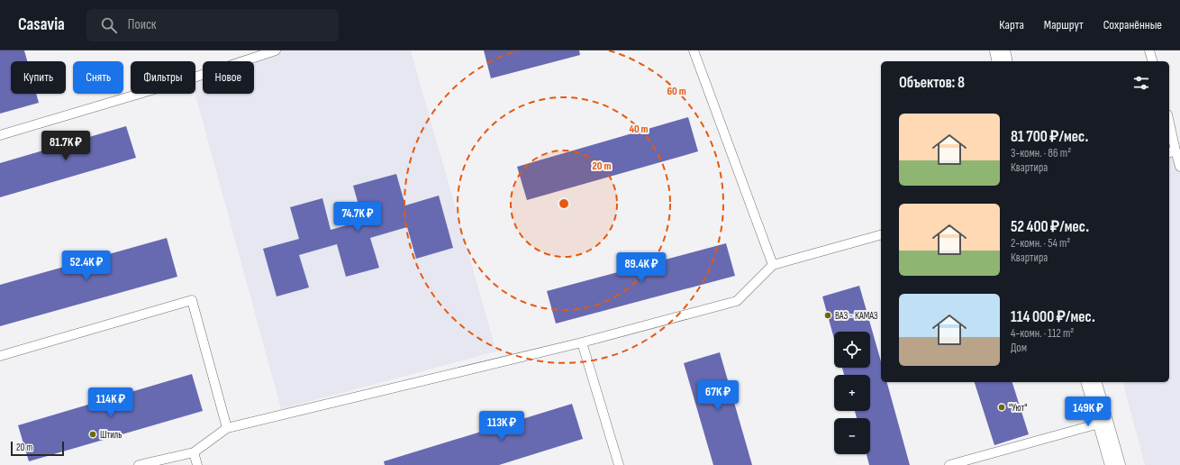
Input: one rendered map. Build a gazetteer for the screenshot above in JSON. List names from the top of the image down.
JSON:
{
  "places": ["ВАЗ - КАМАЗ", "\"Уют\"", "Штиль"],
  "scale_bar": "20 m",
  "page": {
    "header": "Casavia",
    "search": "Поиск",
    "nav": ["Карта", "Маршрут", "Сохранённые"],
    "chip": [
      "Купить",
      "Снять",
      "Фильтры",
      "Новое"
    ],
    "heading": "Объектов: 8",
    "list": [
      {
        "name": "81 700 ₽/мес.",
        "note": "3-комн. · 86 m² · Квартира"
      },
      {
        "name": "52 400 ₽/мес.",
        "note": "2-комн. · 54 m² · Квартира"
      },
      {
        "name": "114 000 ₽/мес.",
        "note": "4-комн. · 112 m² · Дом"
      }
    ],
    "price": [
      "81.7K ₽",
      "74.7K ₽",
      "52.4K ₽",
      "89.4K ₽",
      "67K ₽",
      "114K ₽",
      "149K ₽",
      "113K ₽"
    ],
    "map_buttons": ["+", "−"],
    "scale": "20 m"
  },
  "rings": ["60 m", "40 m", "20 m"]
}
